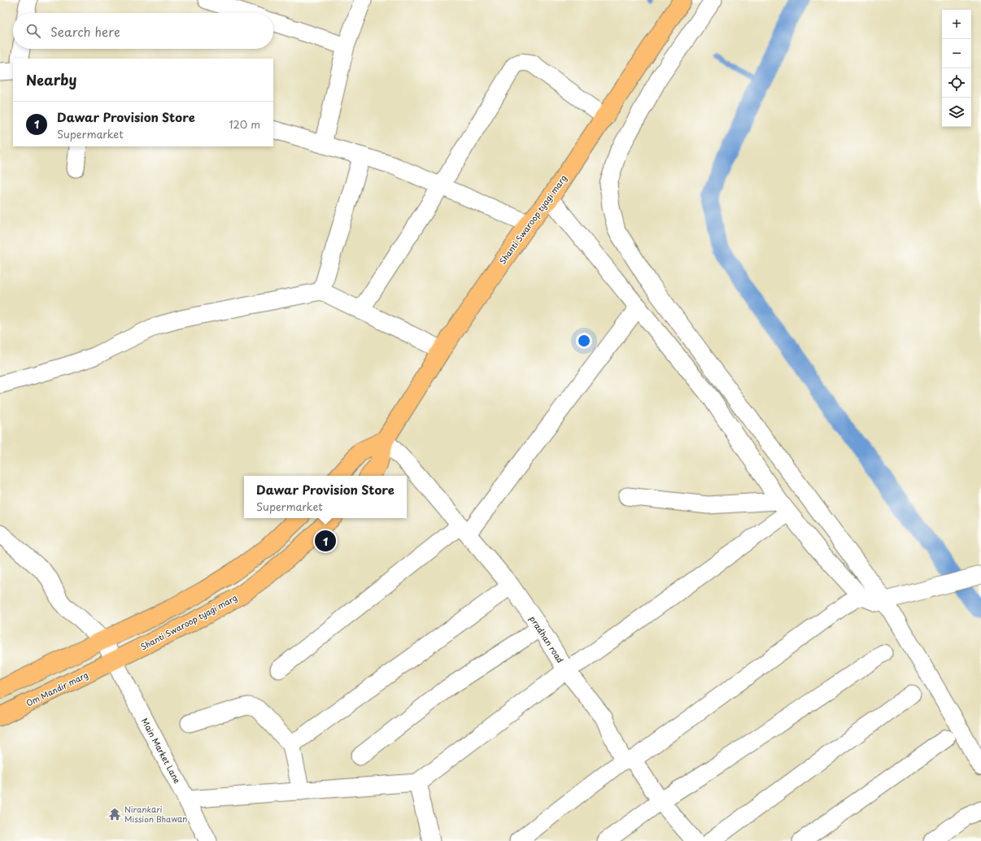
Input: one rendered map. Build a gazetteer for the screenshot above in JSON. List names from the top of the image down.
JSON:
{
  "streets": {
    "main road": ["Shanti Swaroop tyagi marg", "Om Mandir marg"],
    "street": ["pradhan road", "Main Market Lane"]
  },
  "crossings": [
    ["Shanti Swaroop tyagi marg", "pradhan road"],
    ["Shanti Swaroop tyagi marg", "Om Mandir marg"],
    ["Shanti Swaroop tyagi marg", "Main Market Lane"],
    ["Om Mandir marg", "Main Market Lane"]
  ],
  "places": {
    "temple": ["Nirankari Mission Bhawan"]
  },
  "page": {
    "map_buttons": ["+", "−"],
    "search": "Search here",
    "heading": "Nearby",
    "list": [
      {
        "mark": "1",
        "name": "Dawar Provision Store",
        "note": "Supermarket",
        "value": "120 m"
      }
    ],
    "popup": ["Dawar Provision Store", "Supermarket"],
    "pins": "1"
  }
}
